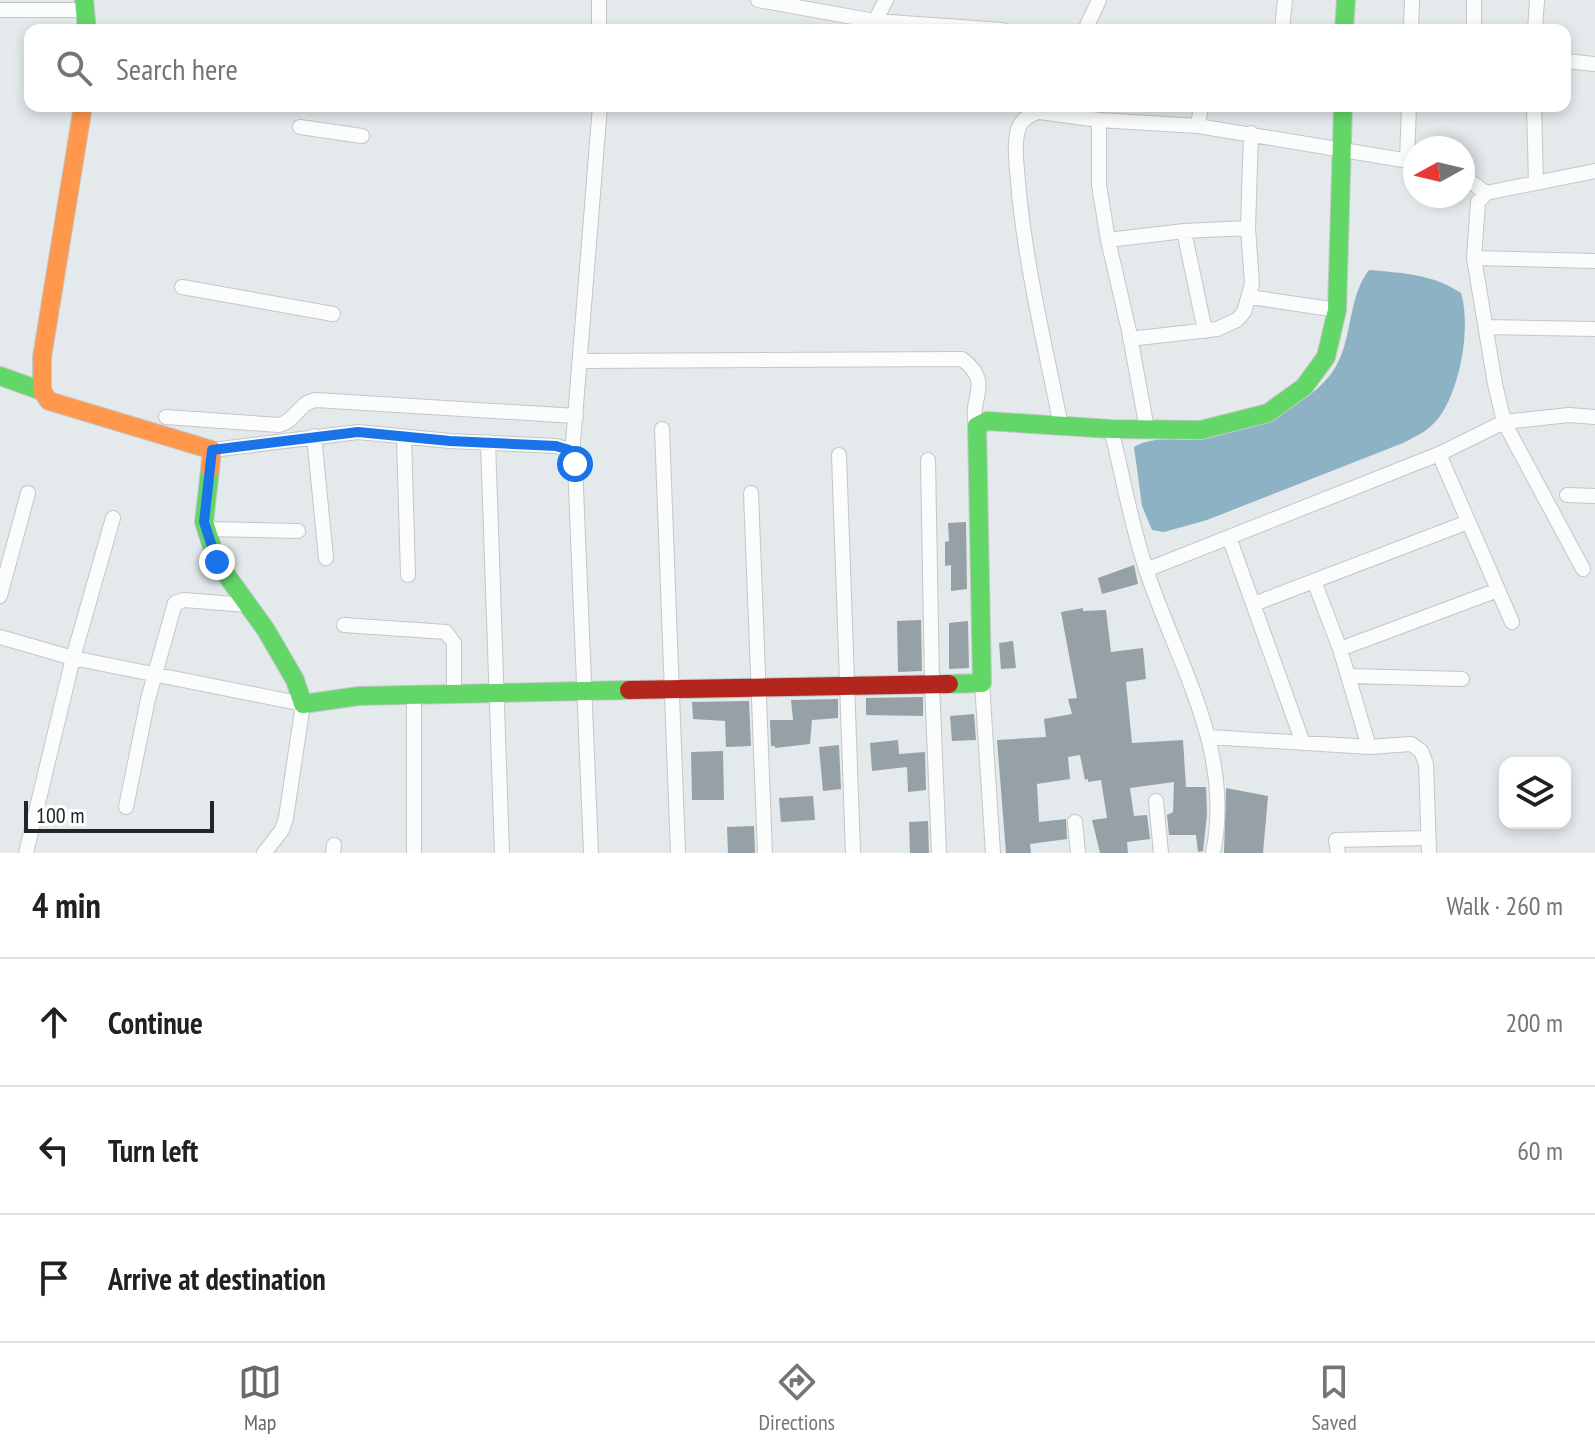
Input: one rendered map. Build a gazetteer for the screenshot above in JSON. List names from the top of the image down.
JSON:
{
  "scale_bar": "100 m",
  "north": "left",
  "page": {
    "search": "Search here",
    "scale": "100 m",
    "heading": ["4 min", "Walk · 260 m"],
    "list": [
      ["Continue", "200 m"],
      ["Turn left", "60 m"],
      "Arrive at destination"
    ],
    "nav": ["Map", "Directions", "Saved"]
  }
}
